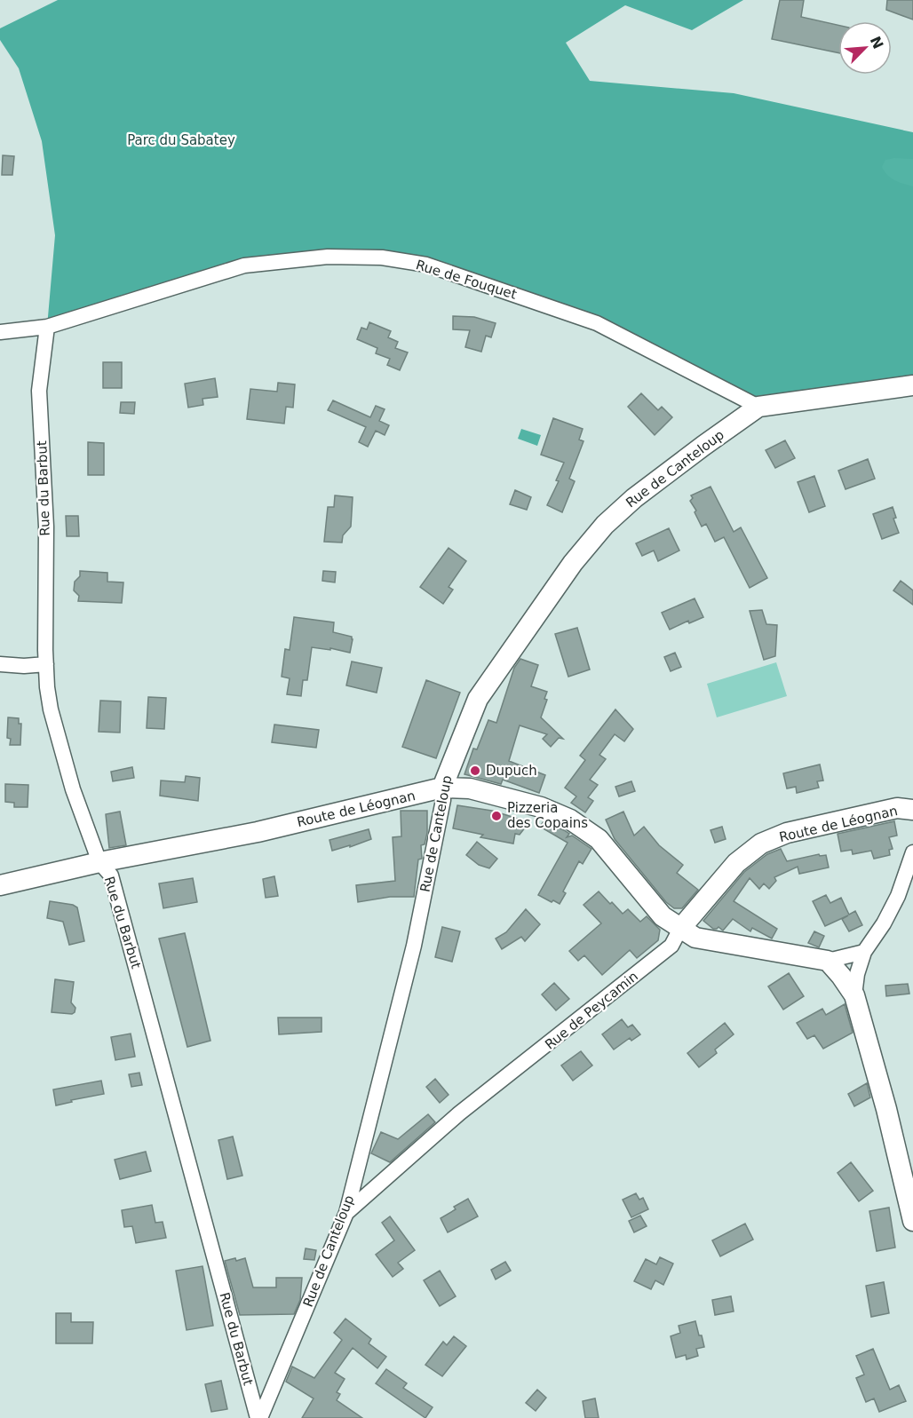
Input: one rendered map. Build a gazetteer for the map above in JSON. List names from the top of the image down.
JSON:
{
  "streets": {
    "street": [
      "Rue de Fouquet",
      "Rue de Canteloup",
      "Rue du Barbut",
      "Route de Léognan",
      "Rue de Peycamin"
    ]
  },
  "crossings": [
    ["Rue de Fouquet", "Rue de Canteloup"],
    ["Rue de Fouquet", "Rue du Barbut"],
    ["Rue de Canteloup", "Rue du Barbut"],
    ["Rue de Canteloup", "Route de Léognan"],
    ["Rue de Canteloup", "Rue de Peycamin"],
    ["Rue du Barbut", "Route de Léognan"],
    ["Route de Léognan", "Rue de Peycamin"]
  ],
  "parks": ["Parc du Sabatey"],
  "places": ["Dupuch", "Pizzeria des Copains"],
  "north": "top right"
}
